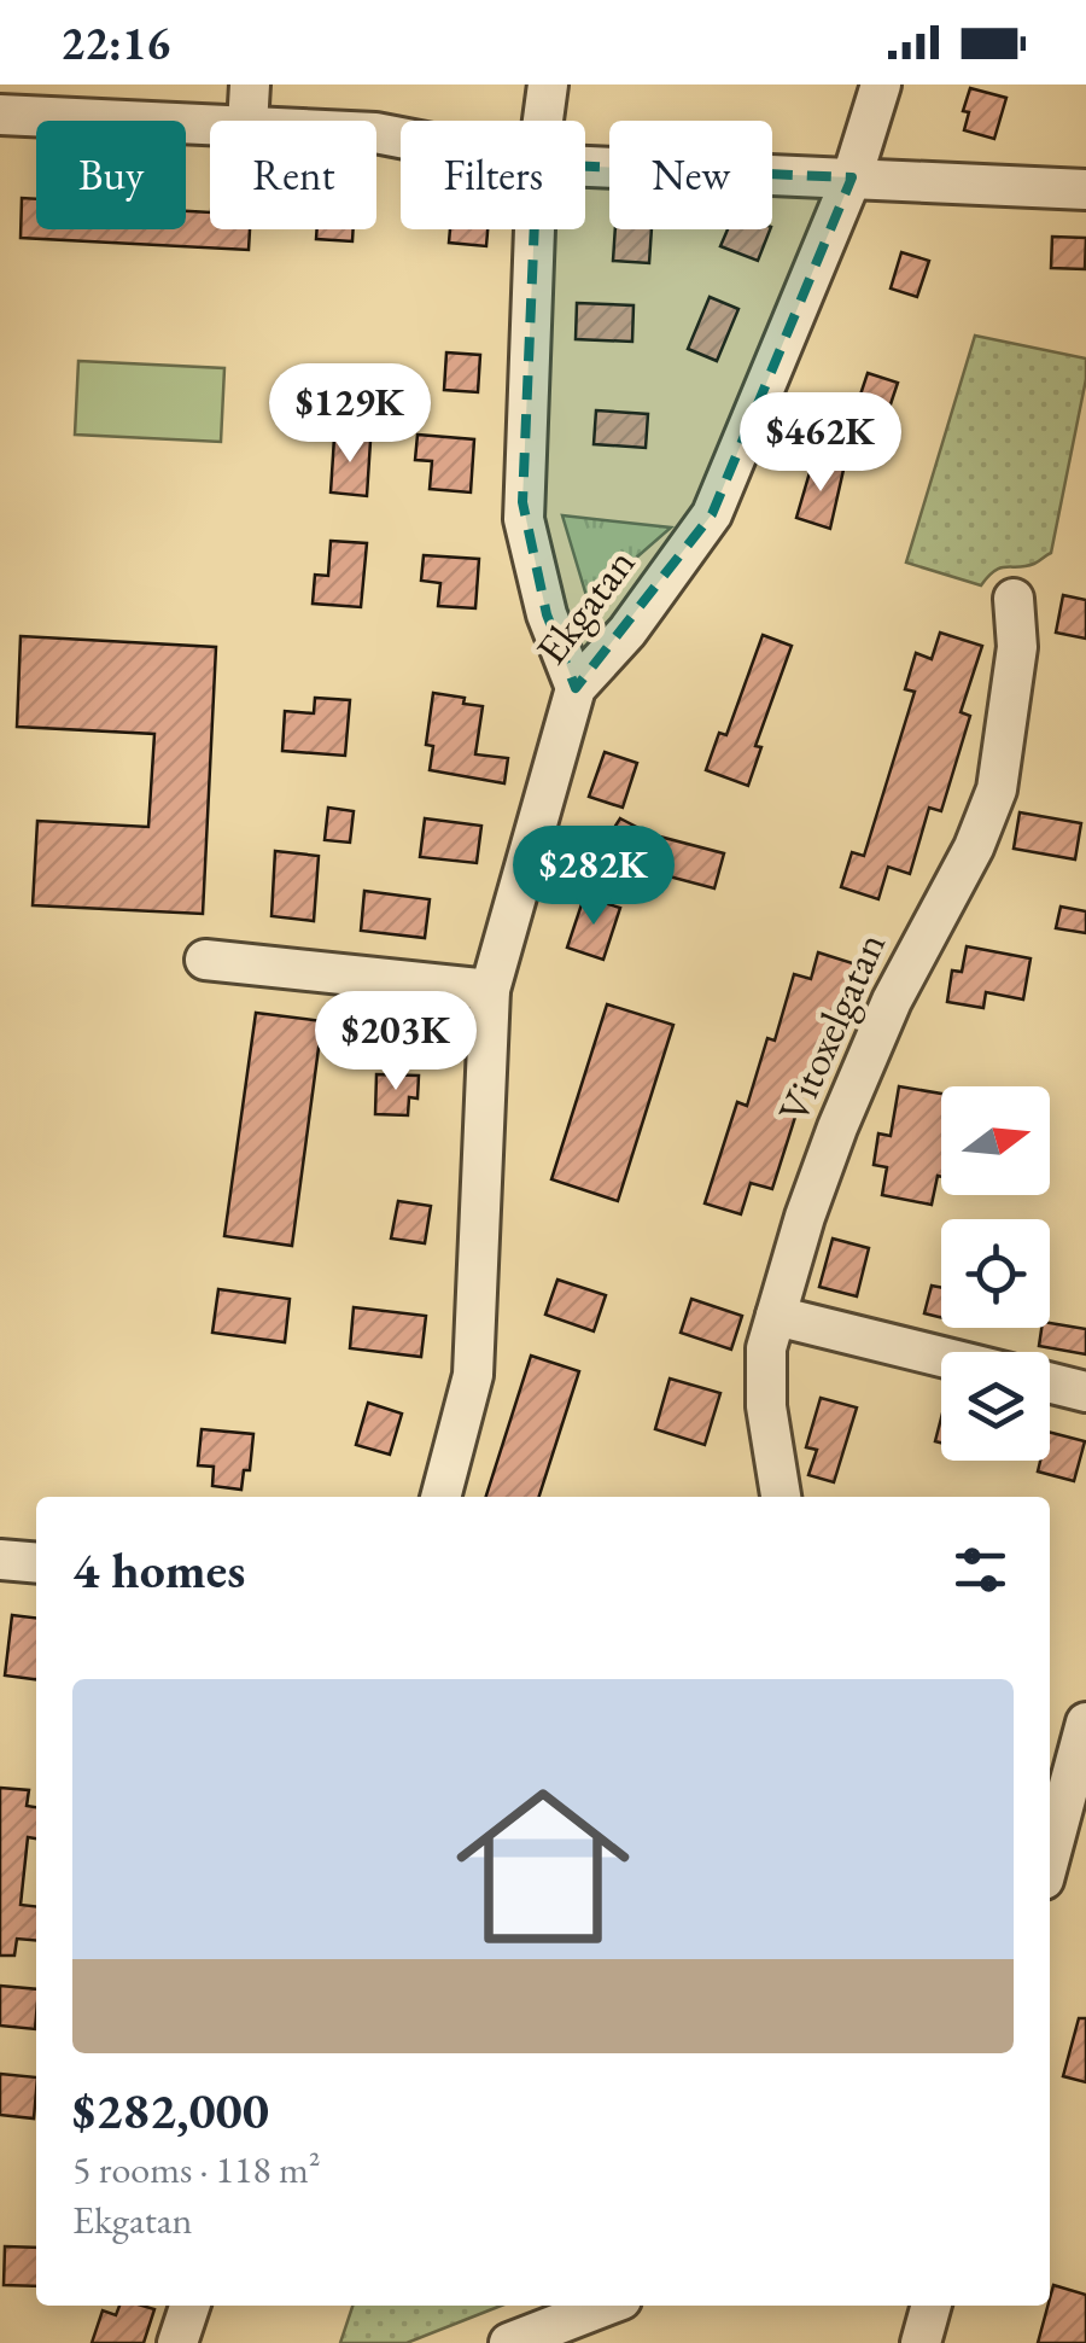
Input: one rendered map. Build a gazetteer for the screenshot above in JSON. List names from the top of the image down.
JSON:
{
  "streets": {
    "street": ["Ekgatan", "Vitoxelgatan"]
  },
  "north": "right",
  "page": {
    "status": "22:16",
    "chip": [
      "Buy",
      "Rent",
      "Filters",
      "New"
    ],
    "price": [
      "$129K",
      "$462K",
      "$282K",
      "$203K"
    ],
    "heading": "4 homes",
    "list": [
      {
        "name": "$282,000",
        "note": "5 rooms · 118 m² · Ekgatan"
      }
    ]
  }
}
